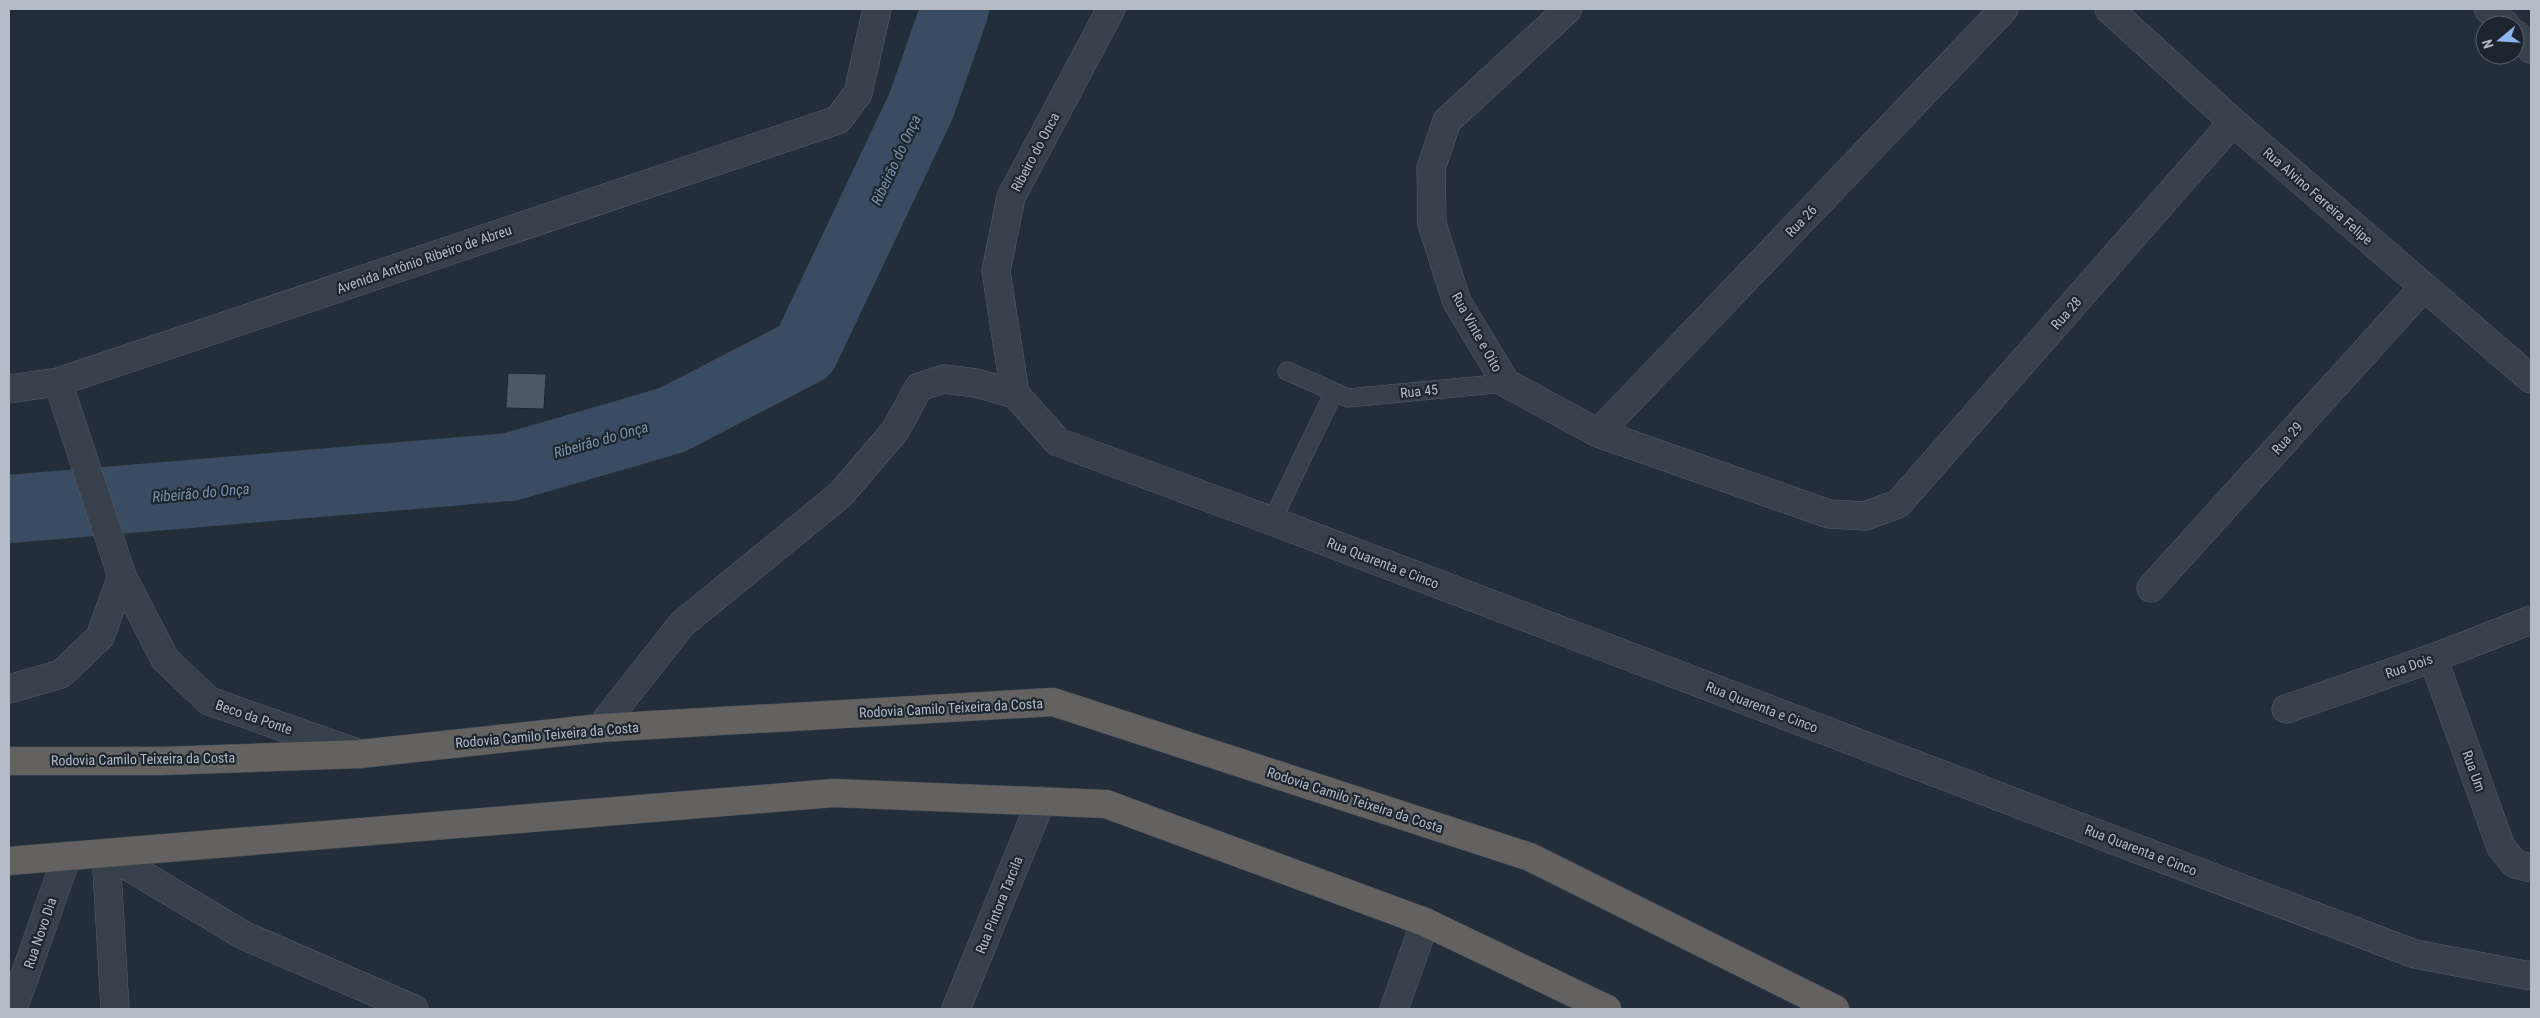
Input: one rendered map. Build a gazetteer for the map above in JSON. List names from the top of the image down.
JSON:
{
  "streets": {
    "highway": ["Rodovia Camilo Teixeira da Costa"],
    "street": [
      "Ribeiro do Onca",
      "Rua Alvino Ferreira Felipe",
      "Rua 26",
      "Avenida Antônio Ribeiro de Abreu",
      "Rua 28",
      "Rua Vinte e Oito",
      "Rua 29",
      "Rua Quarenta e Cinco",
      "Rua Dois",
      "Beco da Ponte",
      "Rua Um",
      "Rua Pintora Tarcila",
      "Rua Novo Dia"
    ],
    "lane": ["Rua 45"]
  },
  "crossings": [
    ["Ribeiro do Onca", "Rua Quarenta e Cinco"],
    ["Rua Alvino Ferreira Felipe", "Rua 28"],
    ["Rua Alvino Ferreira Felipe", "Rua 29"],
    ["Rua 26", "Rua Vinte e Oito"],
    ["Avenida Antônio Ribeiro de Abreu", "Beco da Ponte"],
    ["Rua 28", "Rua Vinte e Oito"],
    ["Rua Vinte e Oito", "Rua 45"],
    ["Rua Dois", "Rua Um"],
    ["Rodovia Camilo Teixeira da Costa", "Beco da Ponte"]
  ],
  "water": ["Ribeirão do Onça"],
  "north": "left"
}
